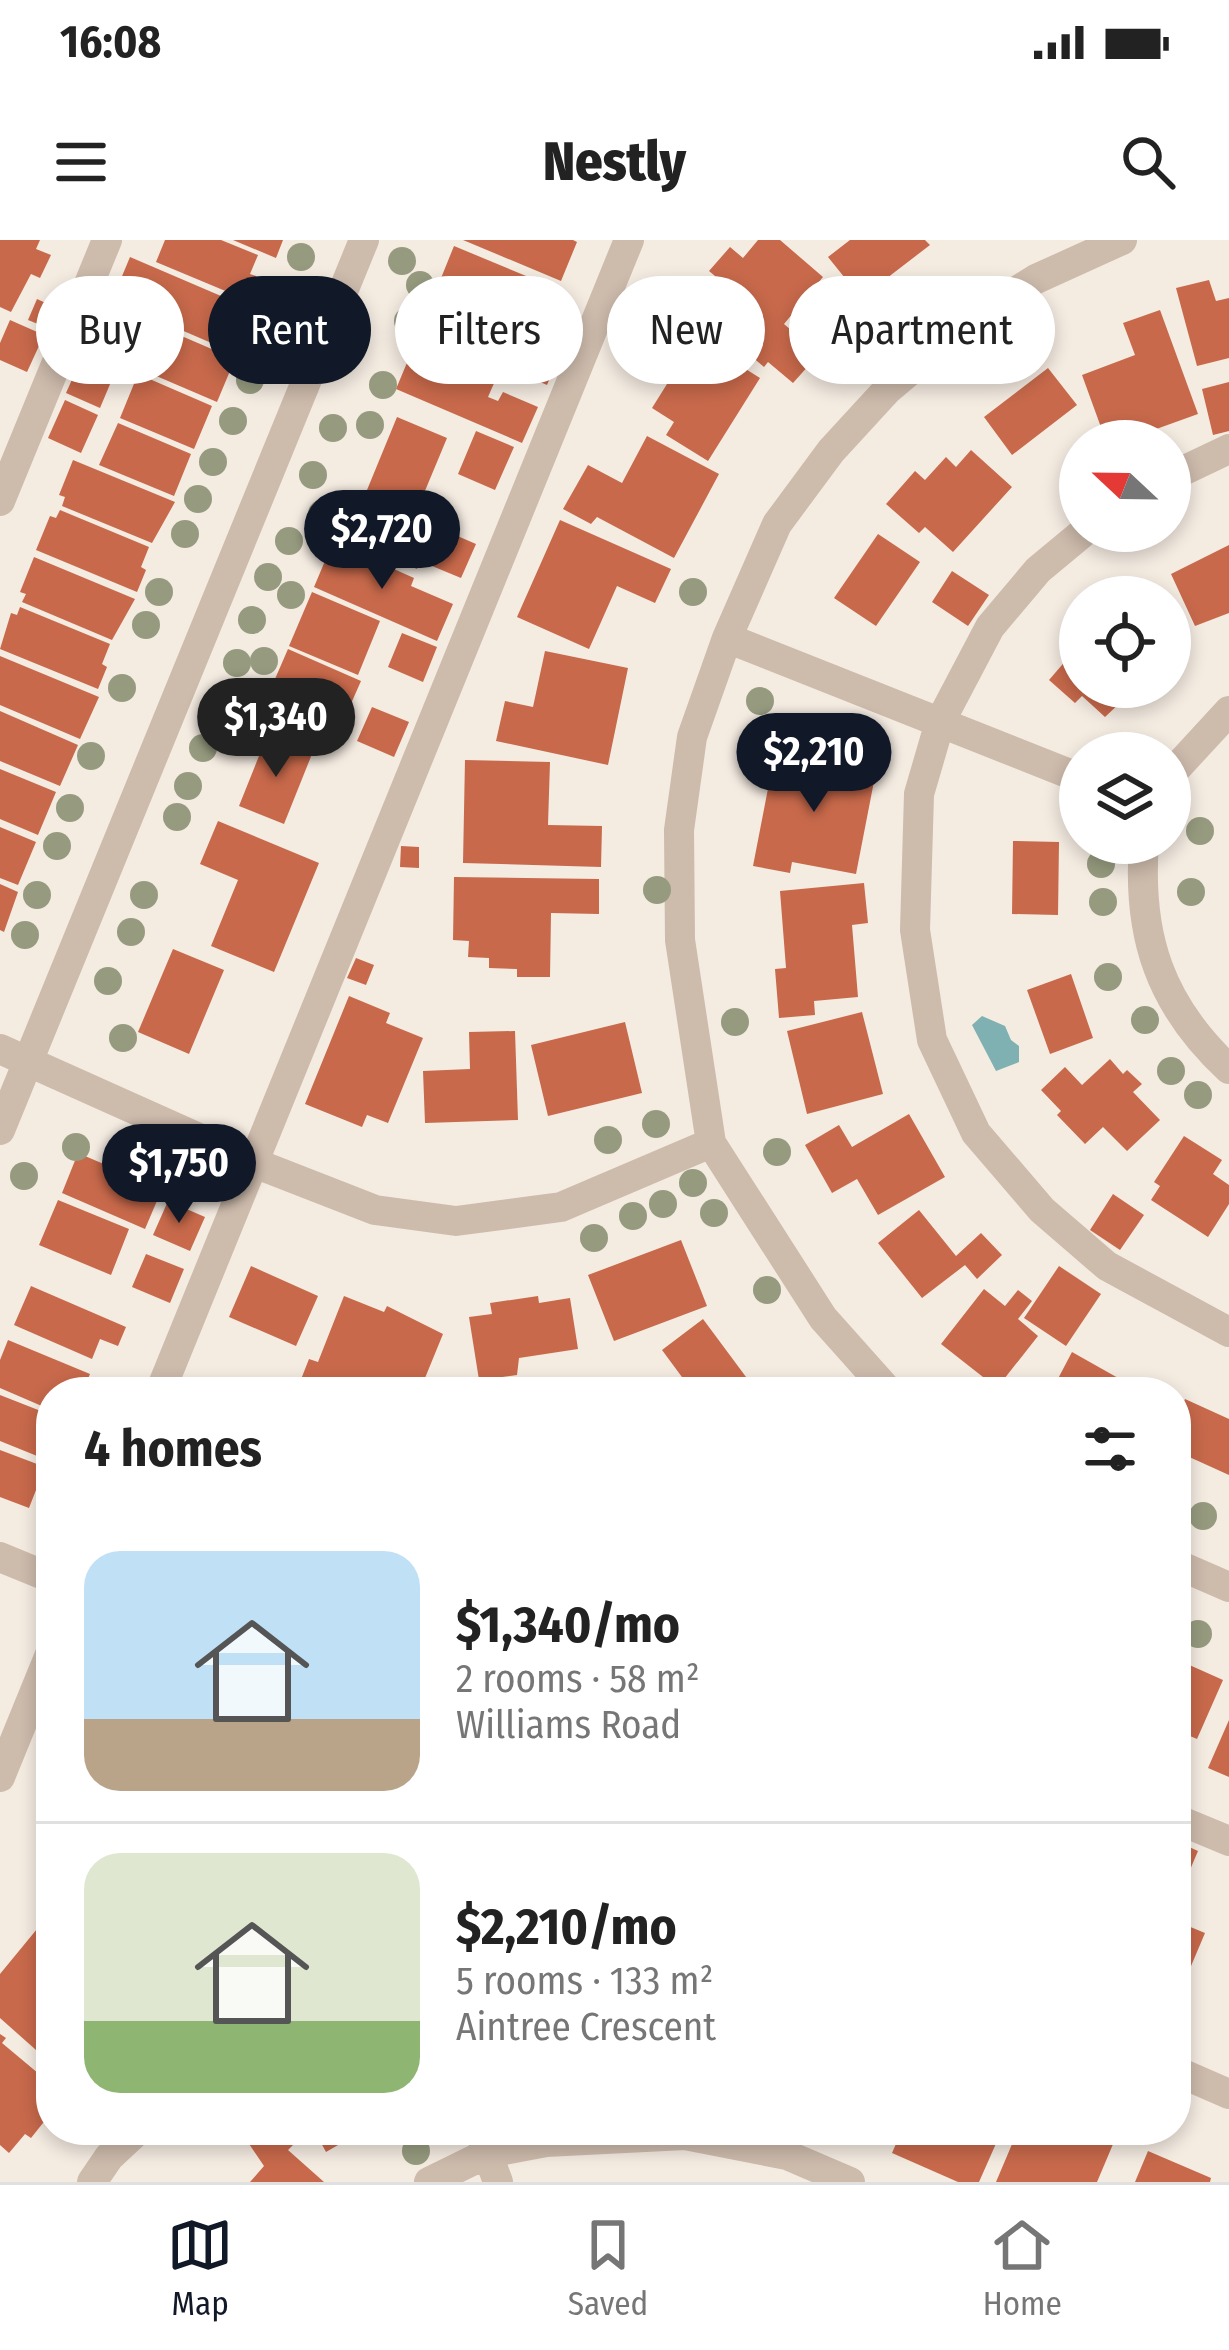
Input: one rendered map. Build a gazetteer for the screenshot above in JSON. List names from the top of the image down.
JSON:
{
  "north": "left",
  "page": {
    "status": "16:08",
    "header": "Nestly",
    "chip": [
      "Buy",
      "Rent",
      "Filters",
      "New",
      "Apartment"
    ],
    "price": [
      "$2,720",
      "$1,340",
      "$2,210",
      "$1,750"
    ],
    "heading": "4 homes",
    "list": [
      {
        "name": "$1,340/mo",
        "note": "2 rooms · 58 m² · Williams Road"
      },
      {
        "name": "$2,210/mo",
        "note": "5 rooms · 133 m² · Aintree Crescent"
      }
    ],
    "tabs": ["Map", "Saved", "Home"]
  }
}
